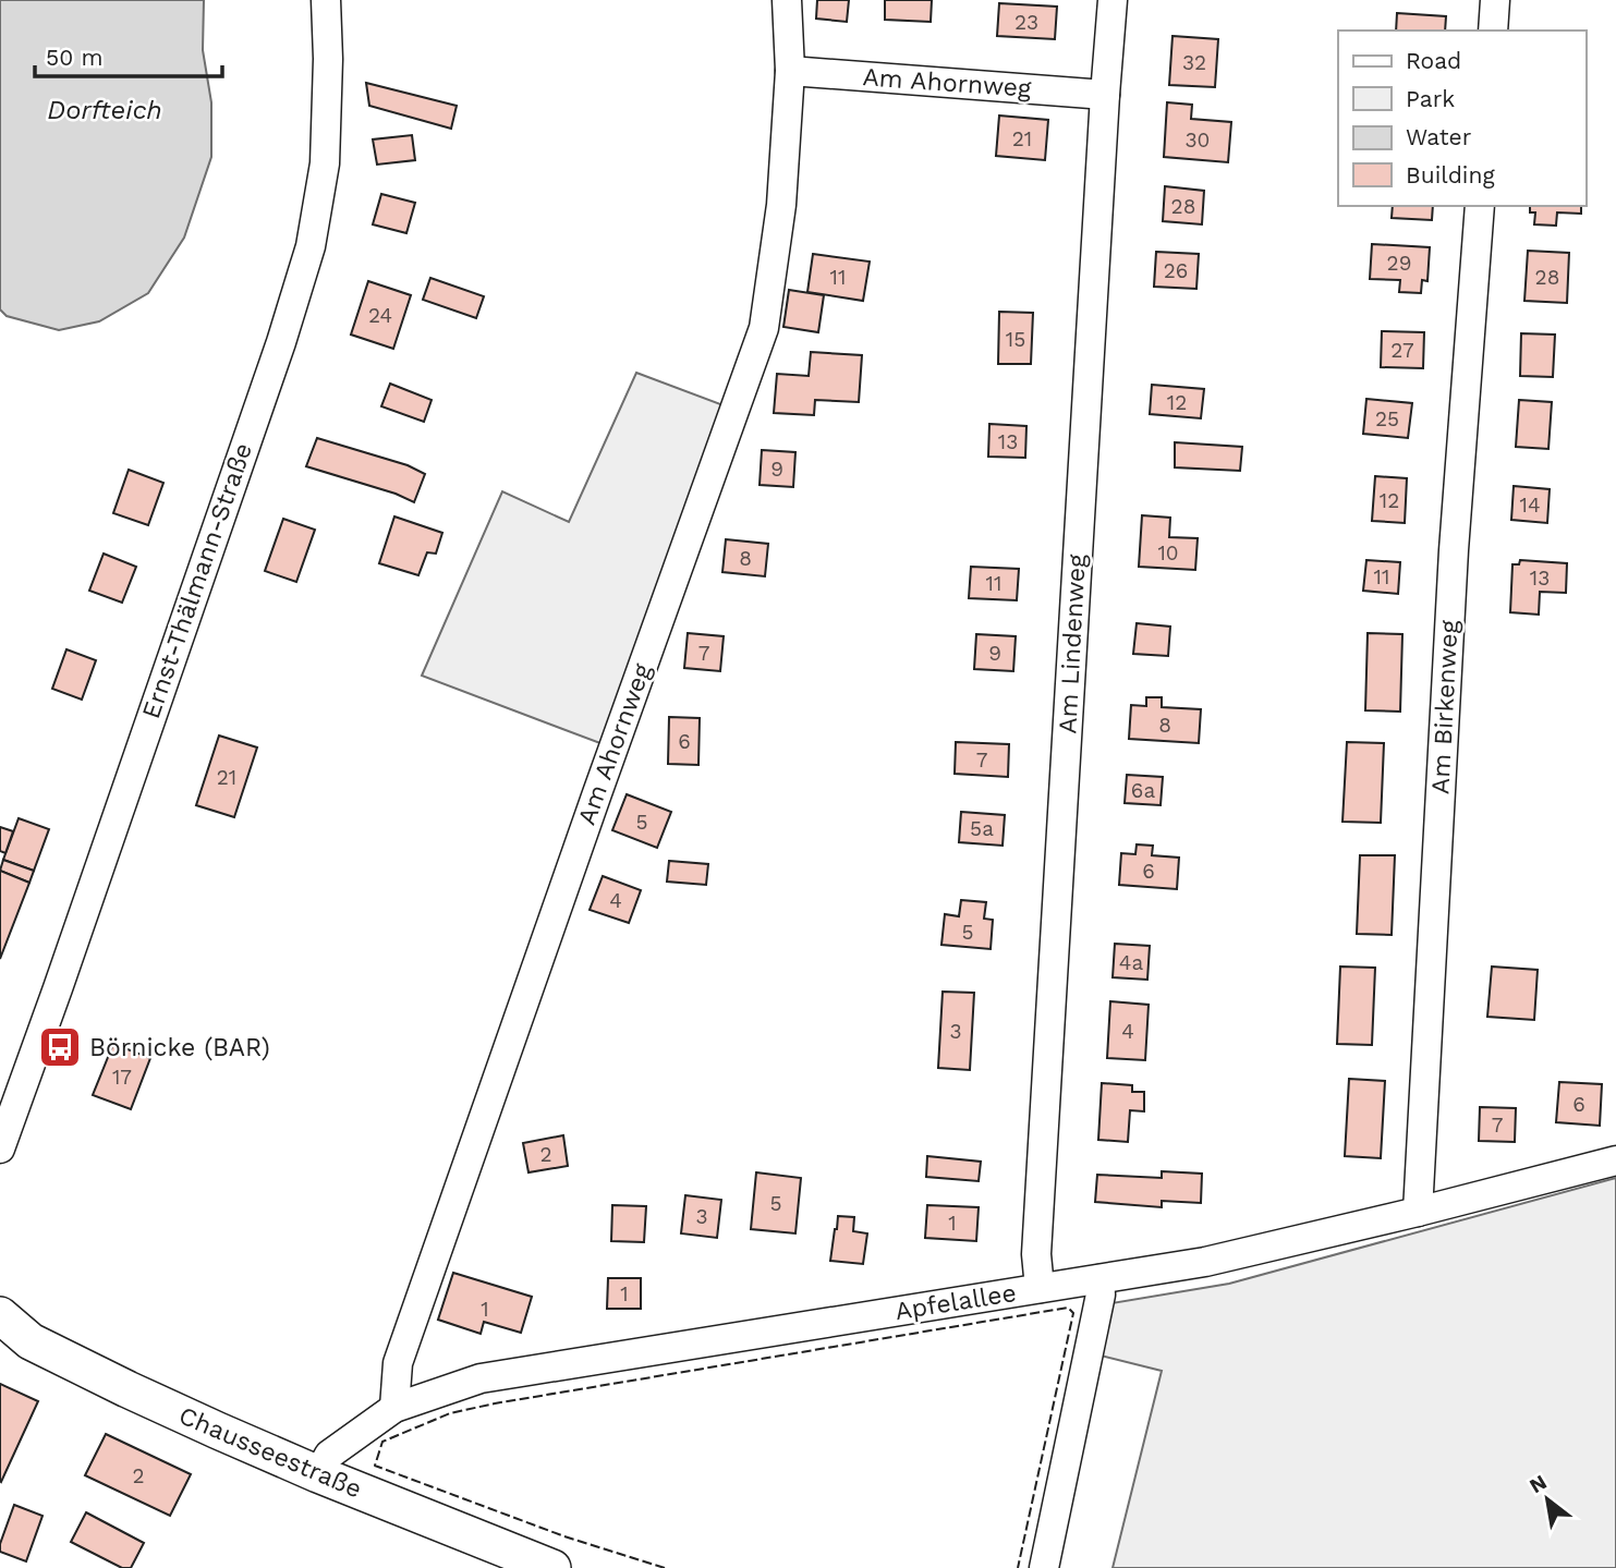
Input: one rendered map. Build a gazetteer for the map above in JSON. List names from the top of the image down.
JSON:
{
  "streets": {
    "main road": ["Chausseestraße"],
    "street": [
      "Am Ahornweg",
      "Ernst-Thälmann-Straße",
      "Am Lindenweg",
      "Am Birkenweg",
      "Apfelallee"
    ]
  },
  "crossings": [
    ["Am Ahornweg", "Am Lindenweg"],
    ["Am Ahornweg", "Apfelallee"],
    ["Am Lindenweg", "Apfelallee"],
    ["Am Birkenweg", "Apfelallee"],
    ["Apfelallee", "Chausseestraße"]
  ],
  "water": ["Dorfteich"],
  "places": {
    "bus stop": ["Börnicke (BAR)"]
  },
  "house_numbers": [
    "23",
    "32",
    "21",
    "30",
    "28",
    "29",
    "26",
    "11",
    "28",
    "24",
    "15",
    "27",
    "12",
    "25",
    "13",
    "9",
    "12",
    "14",
    "10",
    "8",
    "11",
    "13",
    "11",
    "7",
    "9",
    "8",
    "6",
    "7",
    "21",
    "6a",
    "5",
    "5a",
    "6",
    "4",
    "5",
    "4a",
    "3",
    "4",
    "17",
    "6",
    "7",
    "2",
    "5",
    "3",
    "1",
    "1",
    "1",
    "2"
  ],
  "legend": [
    "Road",
    "Park",
    "Water",
    "Building"
  ],
  "scale_bar": "50 m",
  "north": "top left"
}
